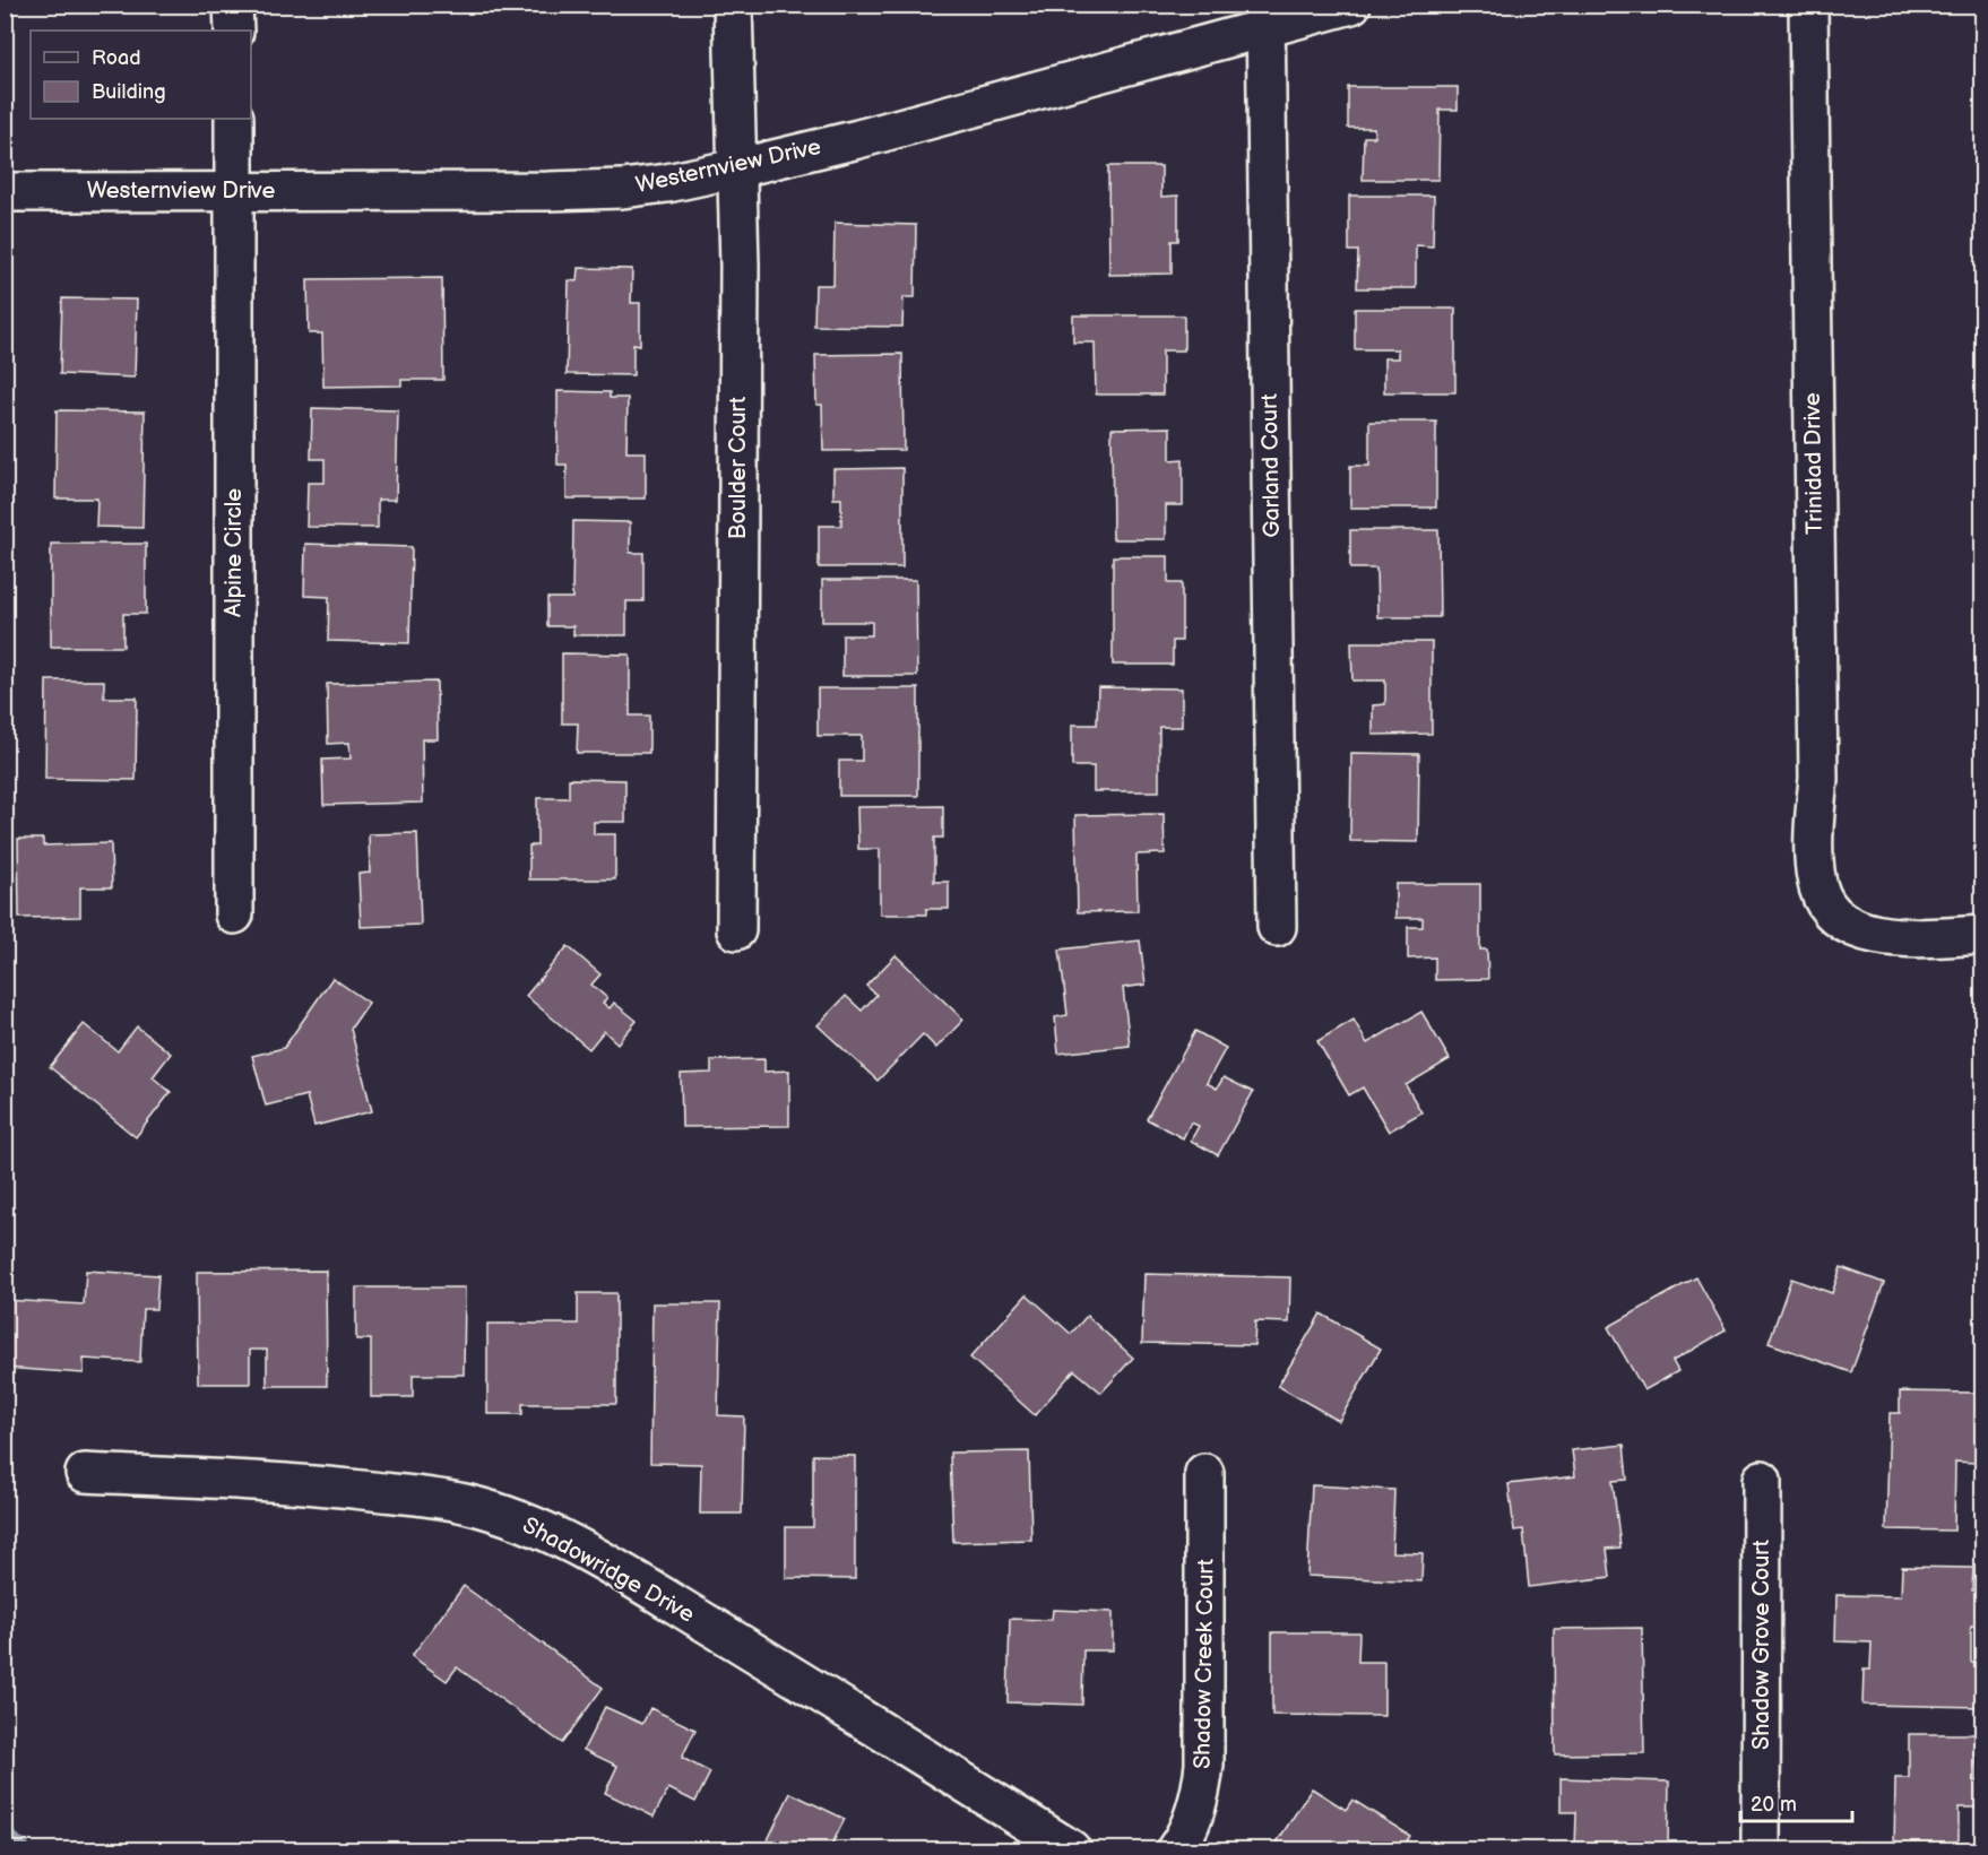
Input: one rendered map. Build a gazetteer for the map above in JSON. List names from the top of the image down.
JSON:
{
  "streets": {
    "street": [
      "Westernview Drive",
      "Trinidad Drive",
      "Garland Court",
      "Boulder Court",
      "Alpine Circle",
      "Shadowridge Drive",
      "Shadow Grove Court",
      "Shadow Creek Court"
    ]
  },
  "crossings": [
    ["Westernview Drive", "Garland Court"],
    ["Westernview Drive", "Boulder Court"],
    ["Westernview Drive", "Alpine Circle"]
  ],
  "legend": ["Road", "Building"],
  "scale_bar": "20 m"
}
